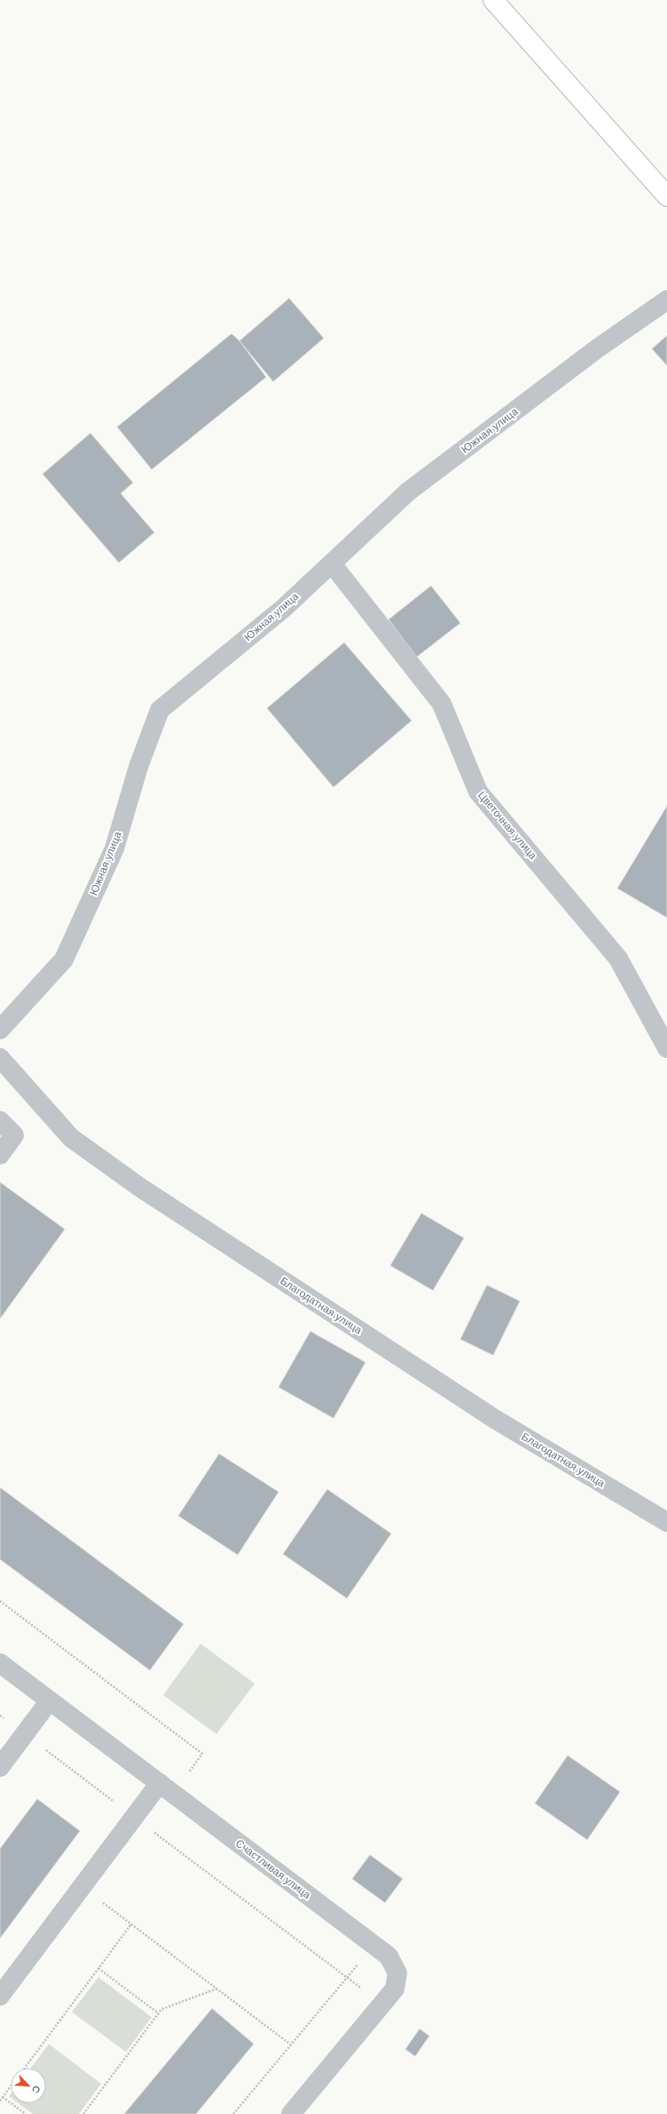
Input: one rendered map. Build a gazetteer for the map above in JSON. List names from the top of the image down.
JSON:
{
  "streets": {
    "street": [
      "Южная улица",
      "Цветочная улица",
      "Благодатная улица",
      "Счастливая улица"
    ]
  },
  "crossings": [
    ["Южная улица", "Цветочная улица"]
  ],
  "north": "bottom right"
}
